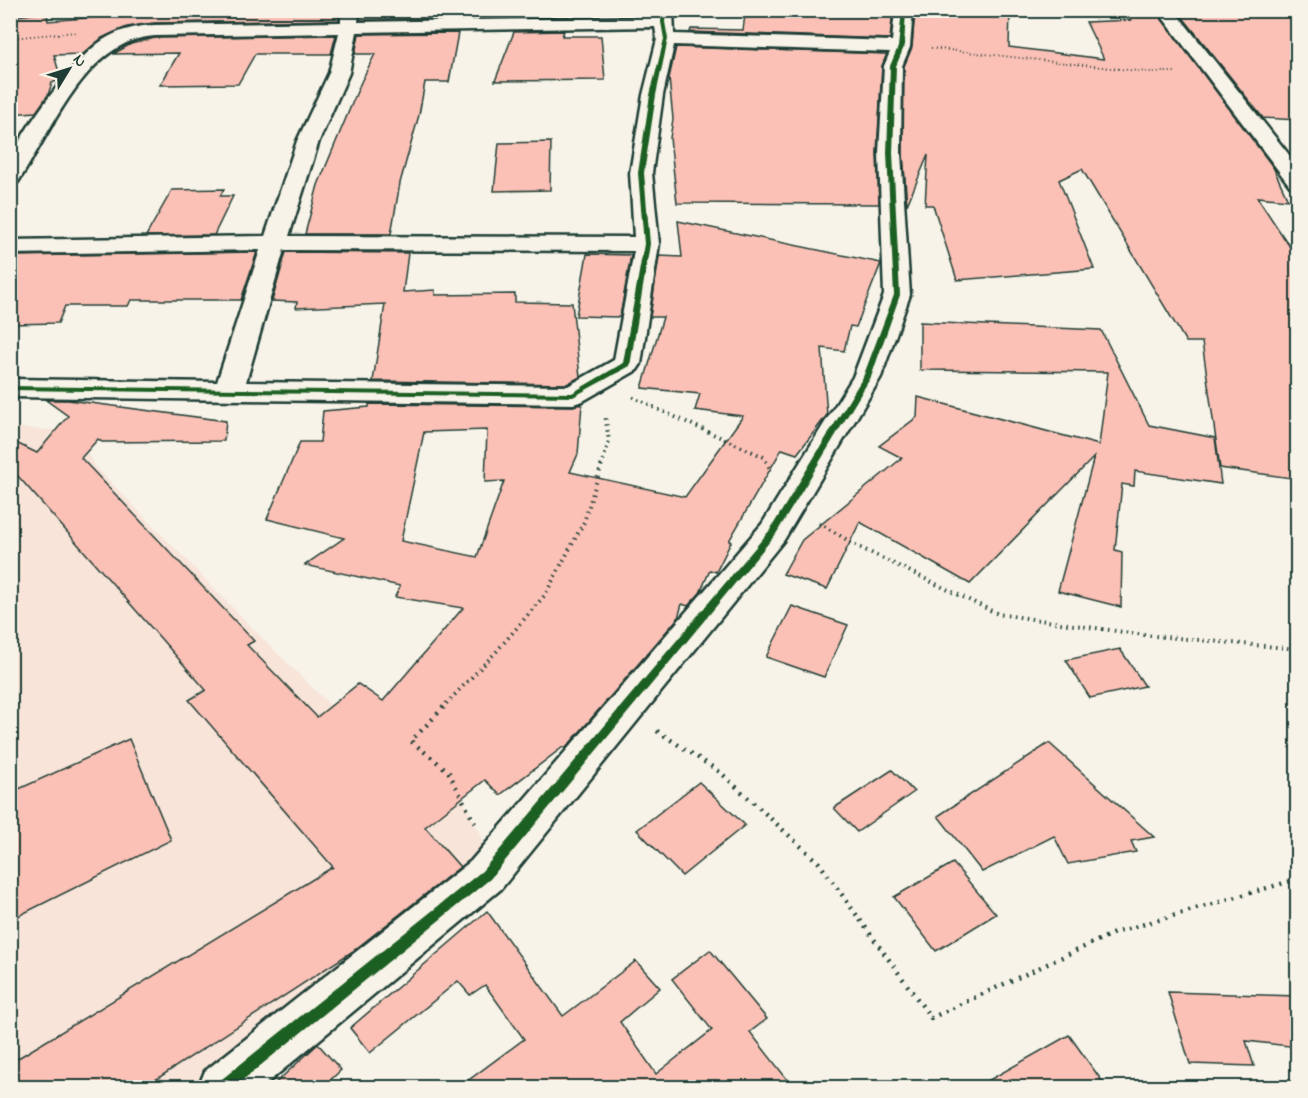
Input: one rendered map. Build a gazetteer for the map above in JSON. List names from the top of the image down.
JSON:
{
  "north": "top right"
}
